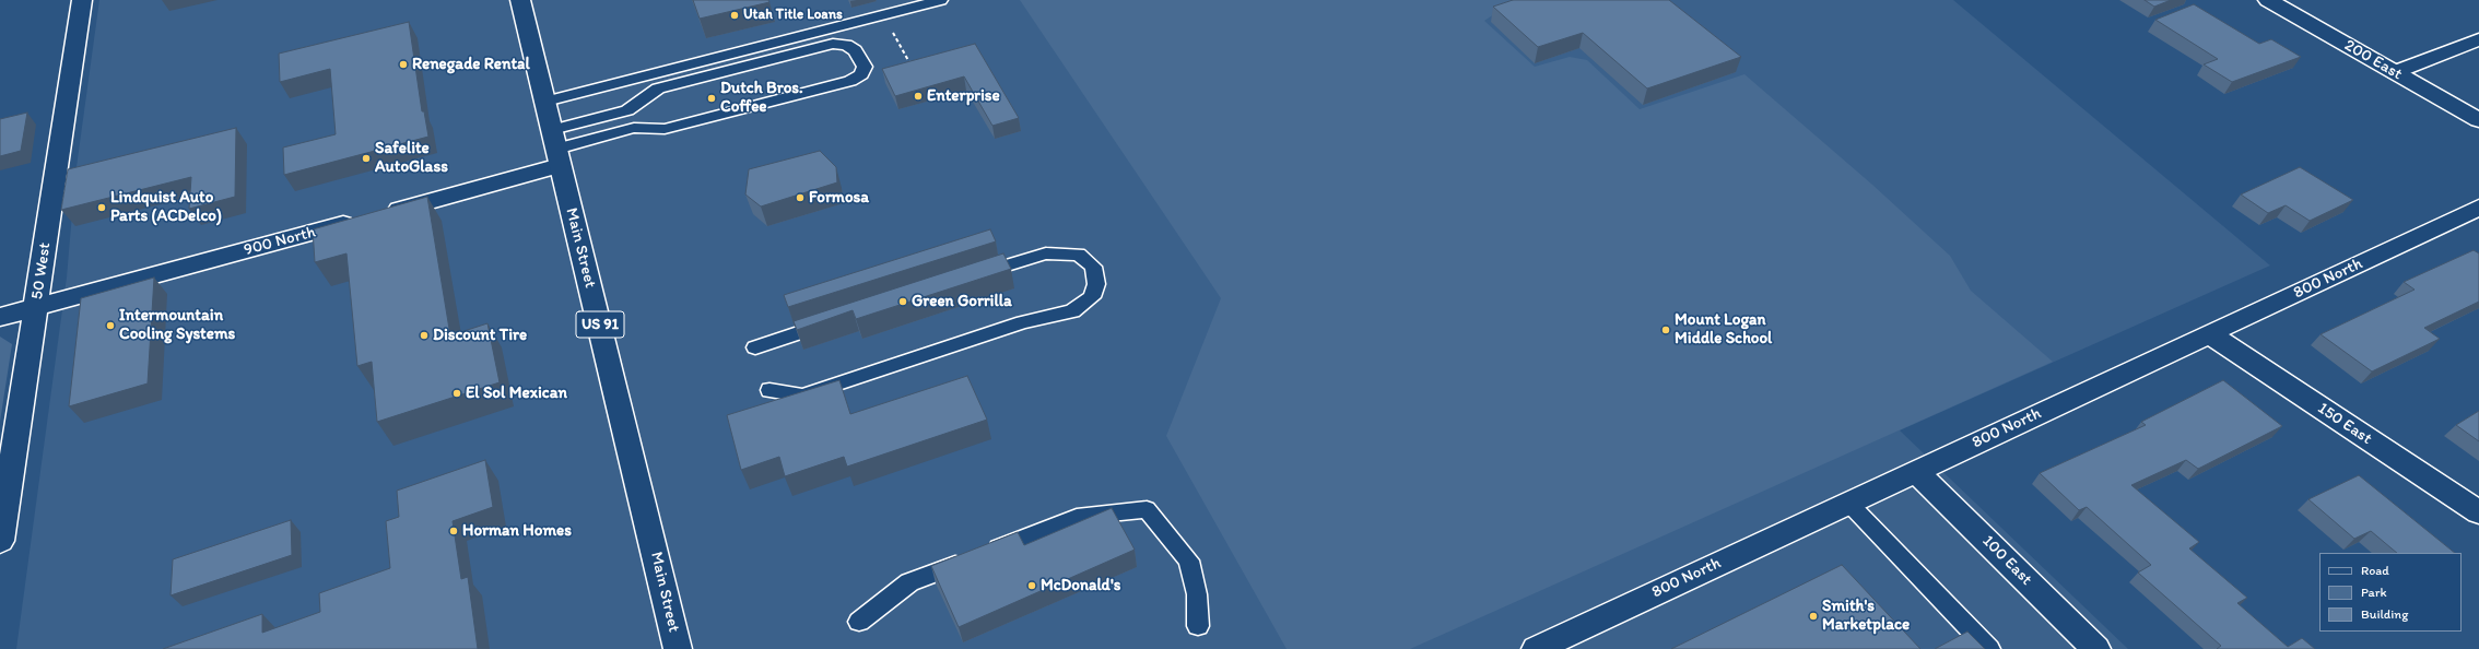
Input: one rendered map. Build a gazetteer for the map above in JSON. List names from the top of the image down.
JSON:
{
  "streets": {
    "street": [
      "200 East",
      "900 North",
      "Main Street",
      "50 West",
      "800 North",
      "US 91",
      "150 East",
      "100 East"
    ]
  },
  "crossings": [
    ["900 North", "Main Street"],
    ["900 North", "50 West"],
    ["800 North", "150 East"],
    ["800 North", "100 East"]
  ],
  "places": [
    "Utah Title Loans",
    "Renegade Rental",
    "Enterprise",
    "Dutch Bros. Coffee",
    "Safelite AutoGlass",
    "Formosa",
    "Lindquist Auto Parts (ACDelco)",
    "Green Gorrilla",
    "Intermountain Cooling Systems",
    "Mount Logan Middle School",
    "Discount Tire",
    "El Sol Mexican",
    "Horman Homes",
    "McDonald's",
    "Smith's Marketplace"
  ],
  "legend": ["Road", "Park", "Building"]
}
